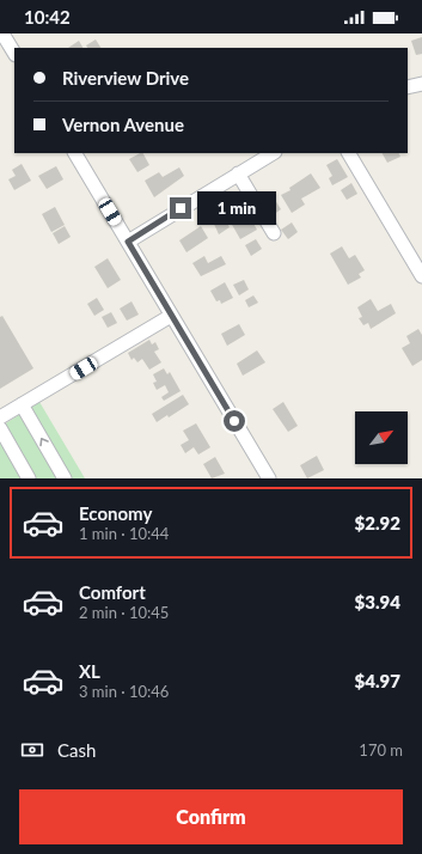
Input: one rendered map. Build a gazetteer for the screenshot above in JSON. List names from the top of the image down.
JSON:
{
  "north": "top right",
  "page": {
    "status": "10:42",
    "banner": ["Riverview Drive", "Vernon Avenue"],
    "bubble": "1 min",
    "list": [
      {
        "name": "Economy",
        "note": "1 min · 10:44",
        "value": "$2.92"
      },
      {
        "name": "Comfort",
        "note": "2 min · 10:45",
        "value": "$3.94"
      },
      {
        "name": "XL",
        "note": "3 min · 10:46",
        "value": "$4.97"
      }
    ],
    "pay": ["Cash", "170 m"],
    "buttons": "Confirm"
  }
}
